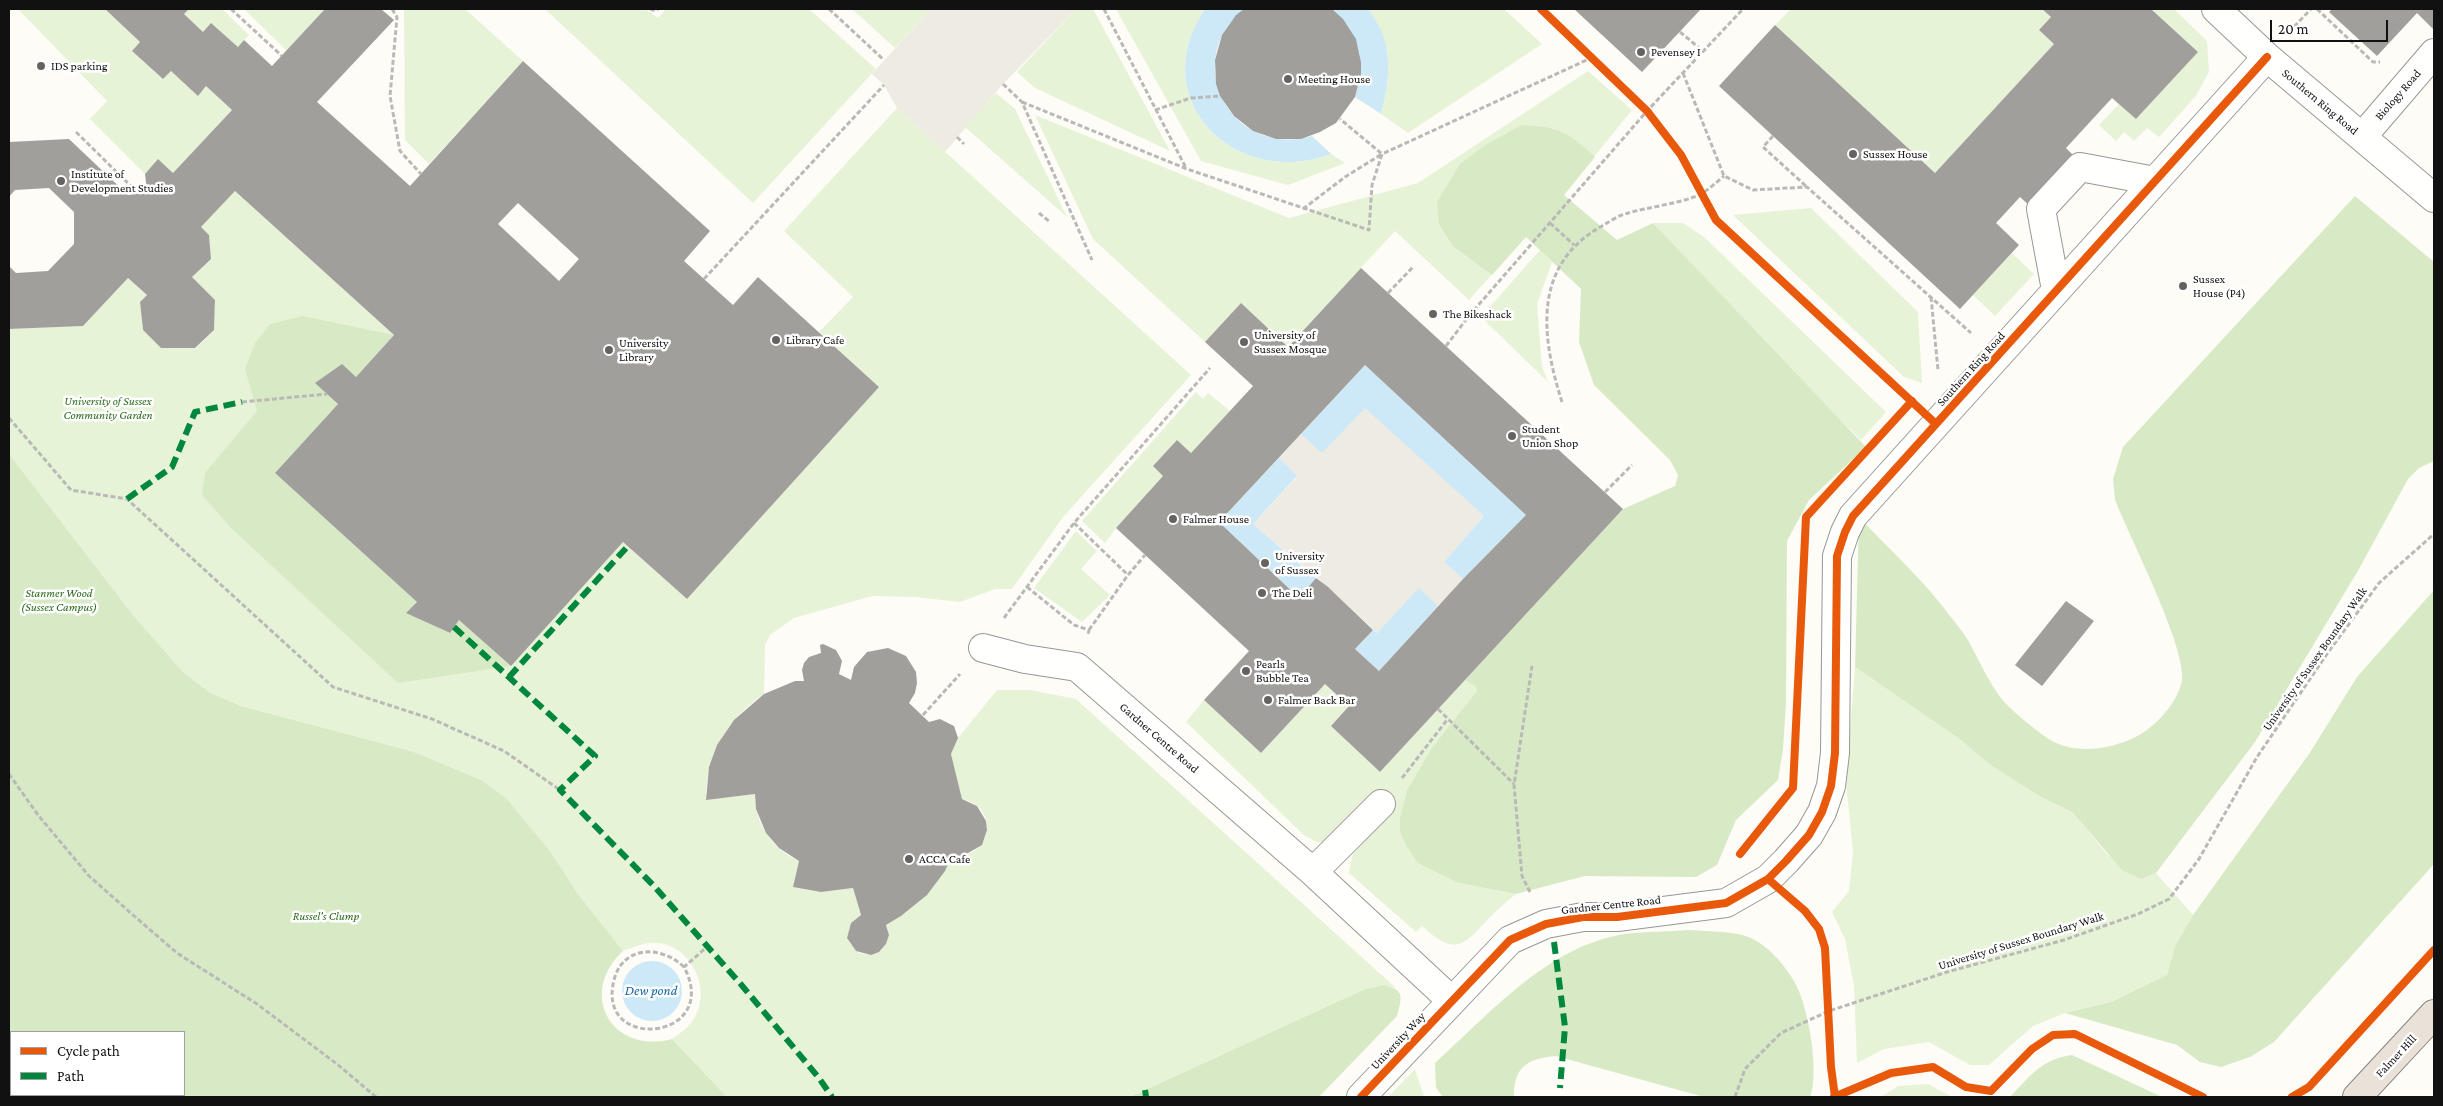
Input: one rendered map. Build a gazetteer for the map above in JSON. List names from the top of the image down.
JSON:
{
  "streets": {
    "highway": ["Falmer Hill"],
    "street": [
      "Biology Road",
      "Southern Ring Road",
      "Gardner Centre Road",
      "University Way"
    ],
    "path": ["University of Sussex Boundary Walk"]
  },
  "crossings": [
    ["Biology Road", "Southern Ring Road"],
    ["Southern Ring Road", "Gardner Centre Road"],
    ["Gardner Centre Road", "University Way"]
  ],
  "water": ["Dew pond"],
  "parks": ["University of Sussex Community Garden", "Stanmer Wood (Sussex Campus)", "Russel's Clump"],
  "places": [
    "Pevensey I",
    "IDS parking",
    "Meeting House",
    "Sussex House",
    "Institute of Development Studies",
    "Sussex House (P4)",
    "The Bikeshack",
    "Library Cafe",
    "University of Sussex Mosque",
    "University Library",
    "Student Union Shop",
    "Falmer House",
    "University of Sussex",
    "The Deli",
    "Pearls Bubble Tea",
    "Falmer Back Bar",
    "ACCA Cafe"
  ],
  "legend": ["Cycle path", "Path"],
  "scale_bar": "20 m"
}
